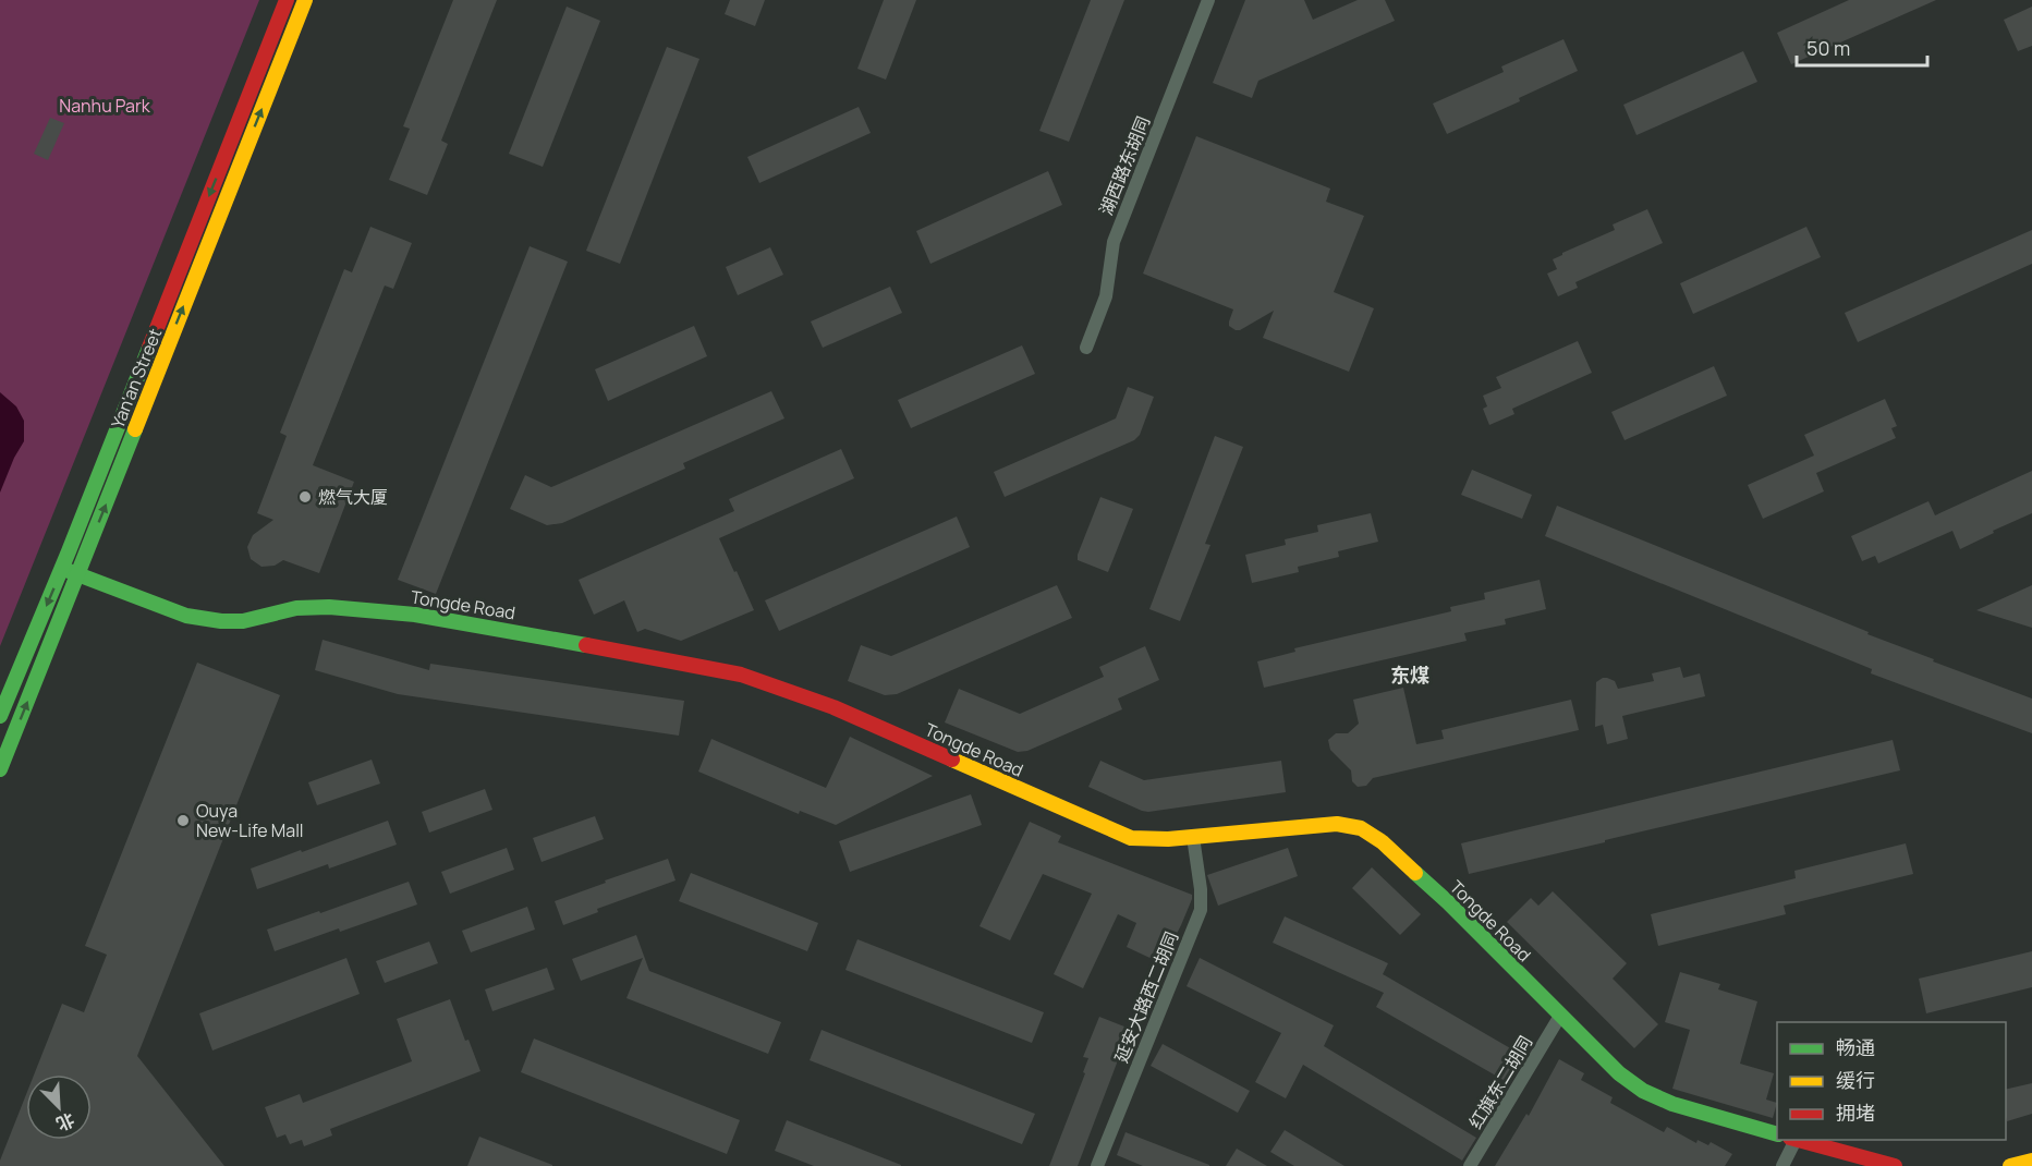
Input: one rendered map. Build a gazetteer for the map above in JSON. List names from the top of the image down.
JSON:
{
  "streets": {
    "street": [
      "湖西路东胡同",
      "Yan'an Street",
      "Tongde Road",
      "延安大路西二胡同",
      "红旗东二胡同"
    ]
  },
  "crossings": [
    ["Yan'an Street", "Tongde Road"],
    ["Tongde Road", "延安大路西二胡同"],
    ["Tongde Road", "红旗东二胡同"]
  ],
  "districts": ["东煤"],
  "parks": ["Nanhu Park"],
  "places": ["燃气大厦", "Ouya New-Life Mall"],
  "legend": ["畅通", "缓行", "拥堵"],
  "scale_bar": "50 m",
  "north": "bottom right"
}
